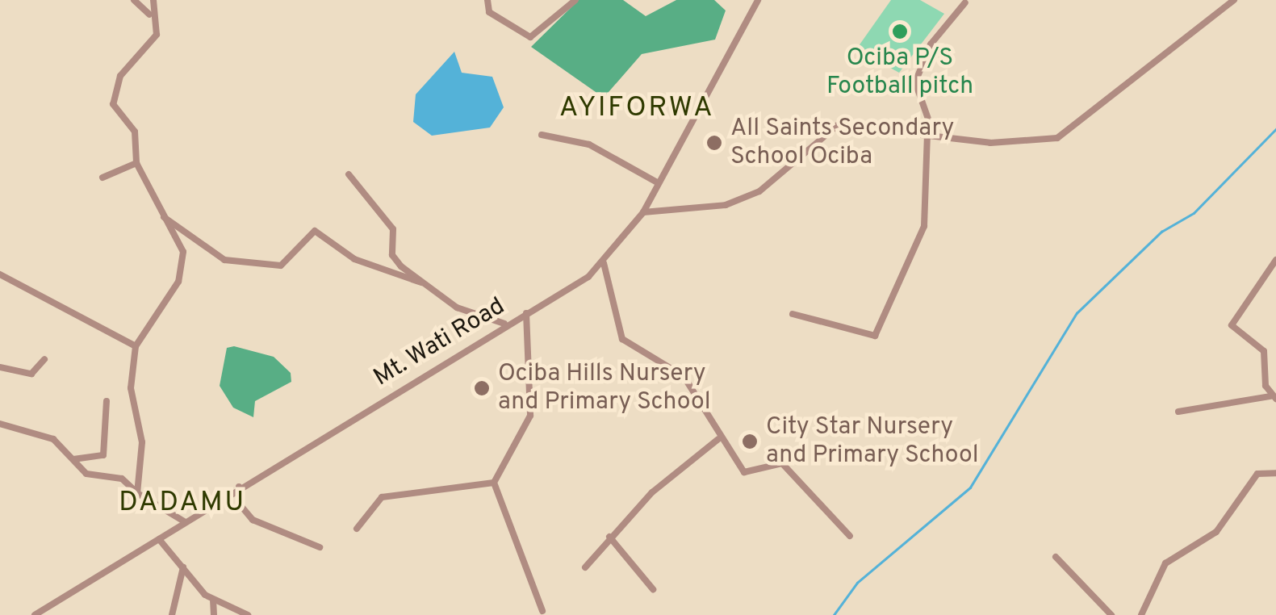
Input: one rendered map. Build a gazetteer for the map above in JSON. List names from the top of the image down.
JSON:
{
  "streets": {
    "street": ["Mt. Wati Road"]
  },
  "districts": ["AYIFORWA", "DADAMU"],
  "places": [
    "Ociba P/S Football pitch",
    "All Saints Secondary School Ociba",
    "Ociba Hills Nursery and Primary School",
    "City Star Nursery and Primary School"
  ]
}
